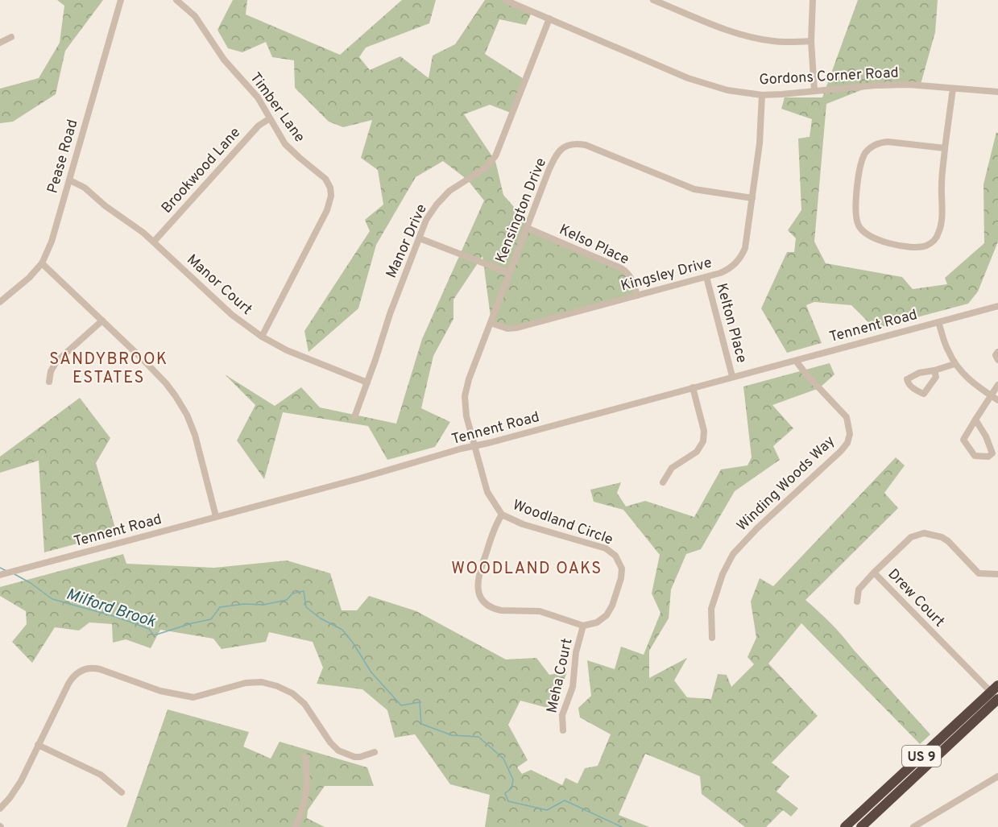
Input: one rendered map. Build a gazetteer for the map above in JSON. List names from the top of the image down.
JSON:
{
  "streets": {
    "highway": ["US 9"],
    "street": [
      "Gordons Corner Road",
      "Timber Lane",
      "Pease Road",
      "Brookwood Lane",
      "Kensington Drive",
      "Manor Drive",
      "Kelso Place",
      "Kingsley Drive",
      "Manor Court",
      "Kelton Place",
      "Tennent Road",
      "Winding Woods Way",
      "Woodland Circle",
      "Drew Court",
      "Meha Court"
    ]
  },
  "crossings": [
    ["Gordons Corner Road", "Manor Drive"],
    ["Gordons Corner Road", "Kingsley Drive"],
    ["Timber Lane", "Brookwood Lane"],
    ["Timber Lane", "Manor Court"],
    ["Pease Road", "Manor Court"],
    ["Brookwood Lane", "Manor Court"],
    ["Kensington Drive", "Kelso Place"],
    ["Kensington Drive", "Kingsley Drive"],
    ["Kensington Drive", "Tennent Road"],
    ["Kensington Drive", "Woodland Circle"],
    ["Manor Drive", "Manor Court"],
    ["Kelso Place", "Kingsley Drive"],
    ["Kingsley Drive", "Kelton Place"],
    ["Kelton Place", "Tennent Road"],
    ["Tennent Road", "Winding Woods Way"],
    ["Tennent Road", "Woodland Circle"],
    ["Woodland Circle", "Meha Court"],
    ["Drew Court", "US 9"]
  ],
  "districts": ["SANDYBROOK ESTATES", "WOODLAND OAKS"],
  "water": ["Milford Brook"]
}
